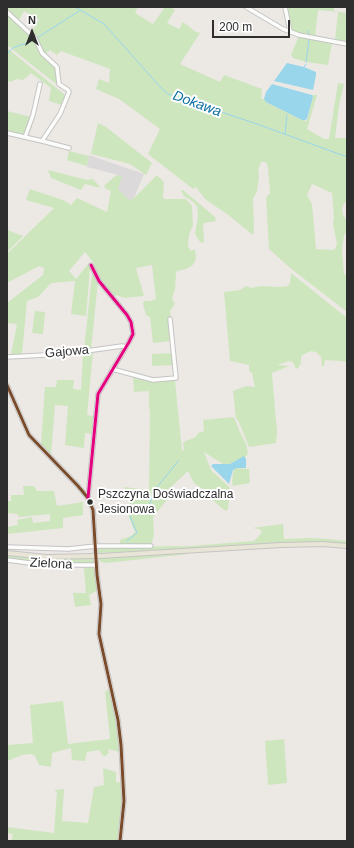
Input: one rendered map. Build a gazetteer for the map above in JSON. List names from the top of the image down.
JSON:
{
  "streets": {
    "street": ["Gajowa", "Zielona"]
  },
  "water": ["Dokawa"],
  "places": ["Pszczyna Doświadczalna Jesionowa"],
  "scale_bar": "200 m",
  "north": "top"
}
